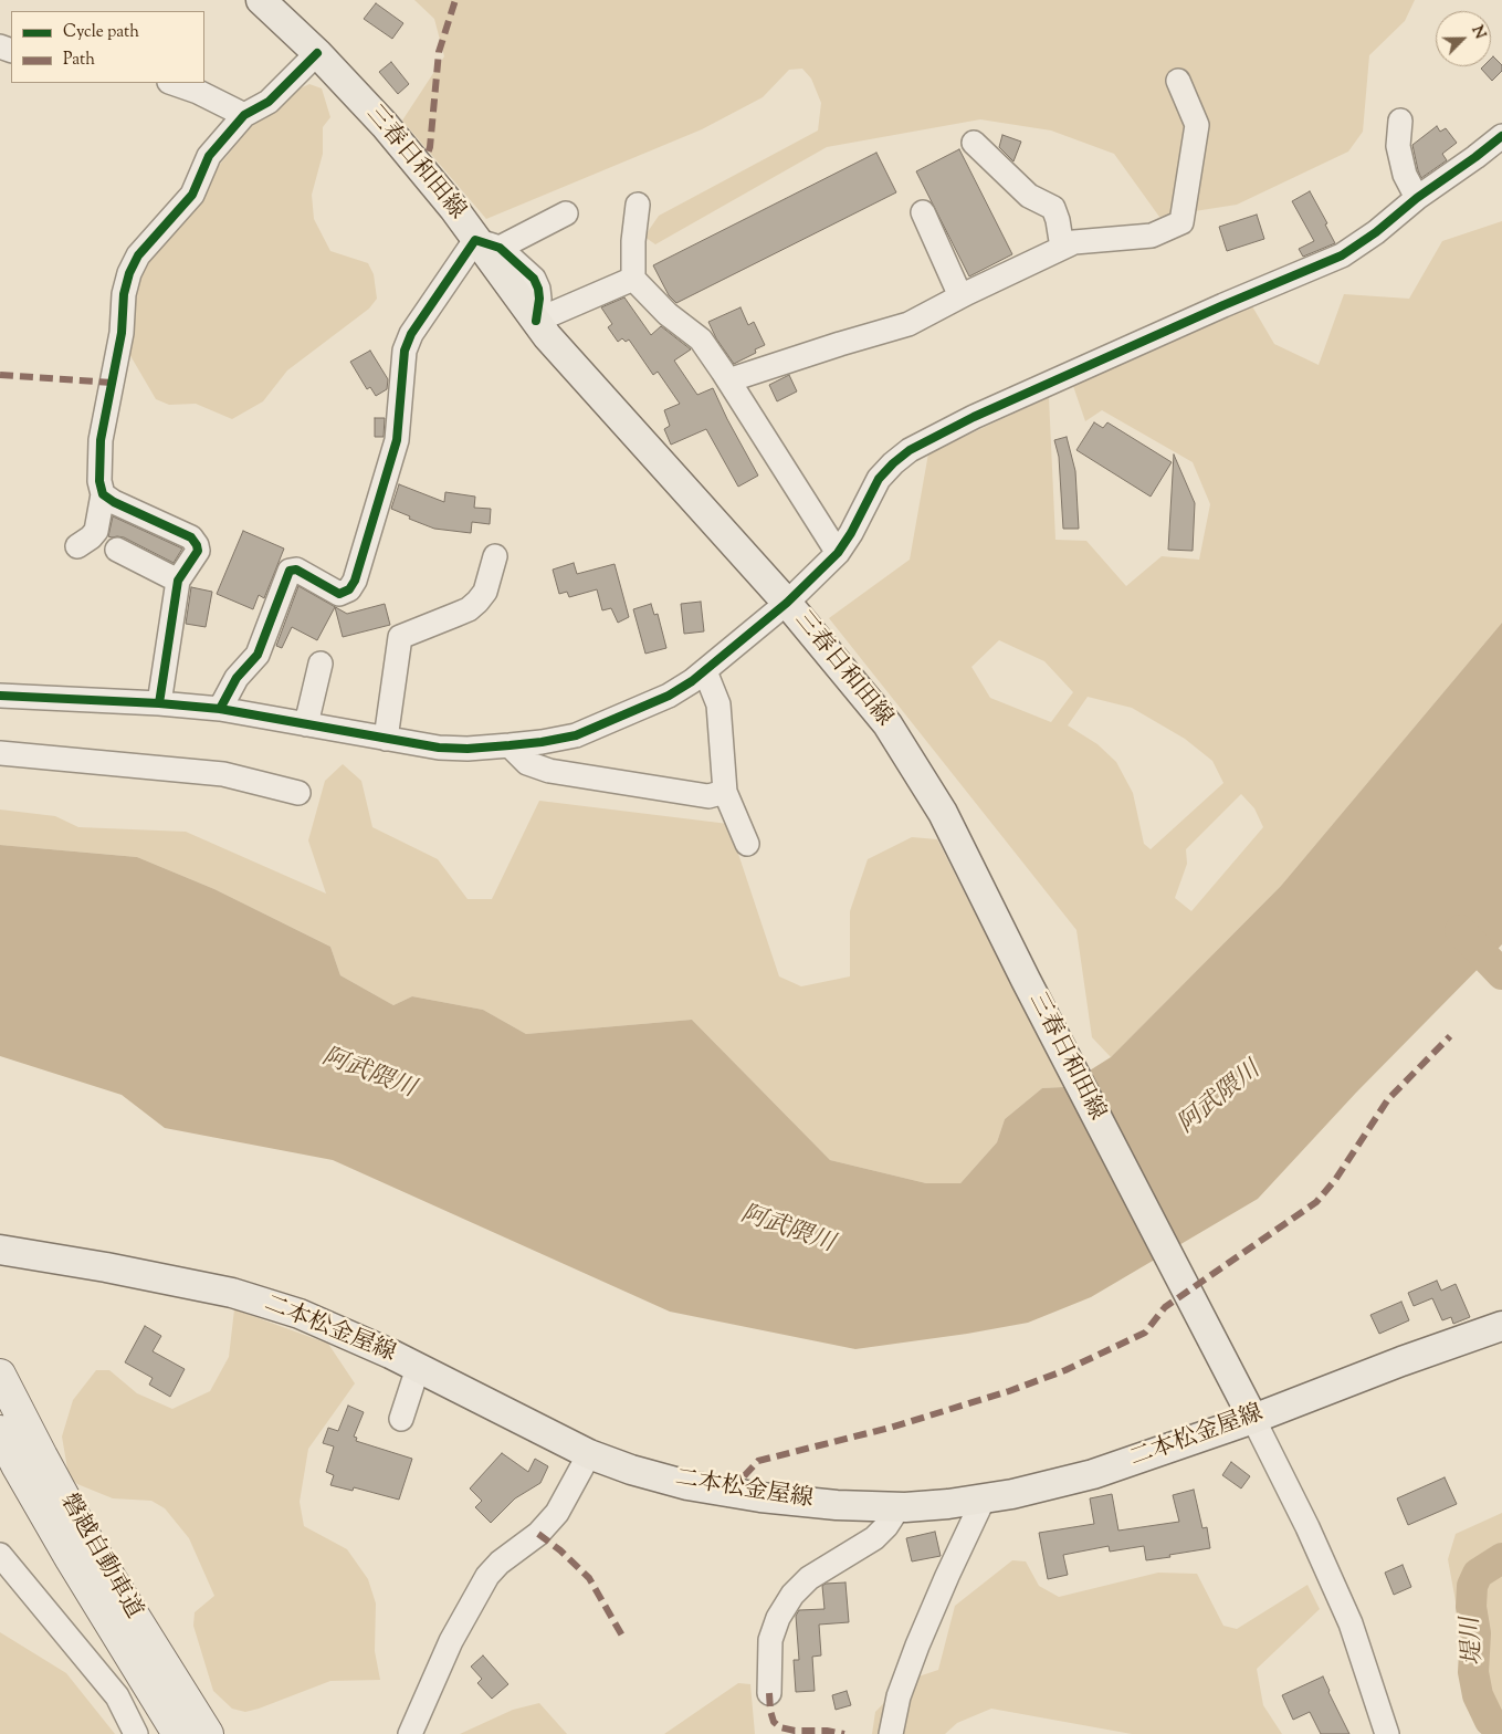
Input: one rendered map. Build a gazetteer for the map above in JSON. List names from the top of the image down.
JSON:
{
  "streets": {
    "highway": ["磐越自動車道"],
    "main road": ["三春日和田線", "二本松金屋線"]
  },
  "crossings": [
    ["三春日和田線", "二本松金屋線"]
  ],
  "water": ["阿武隈川", "堤川"],
  "legend": ["Cycle path", "Path"],
  "north": "top right"
}
